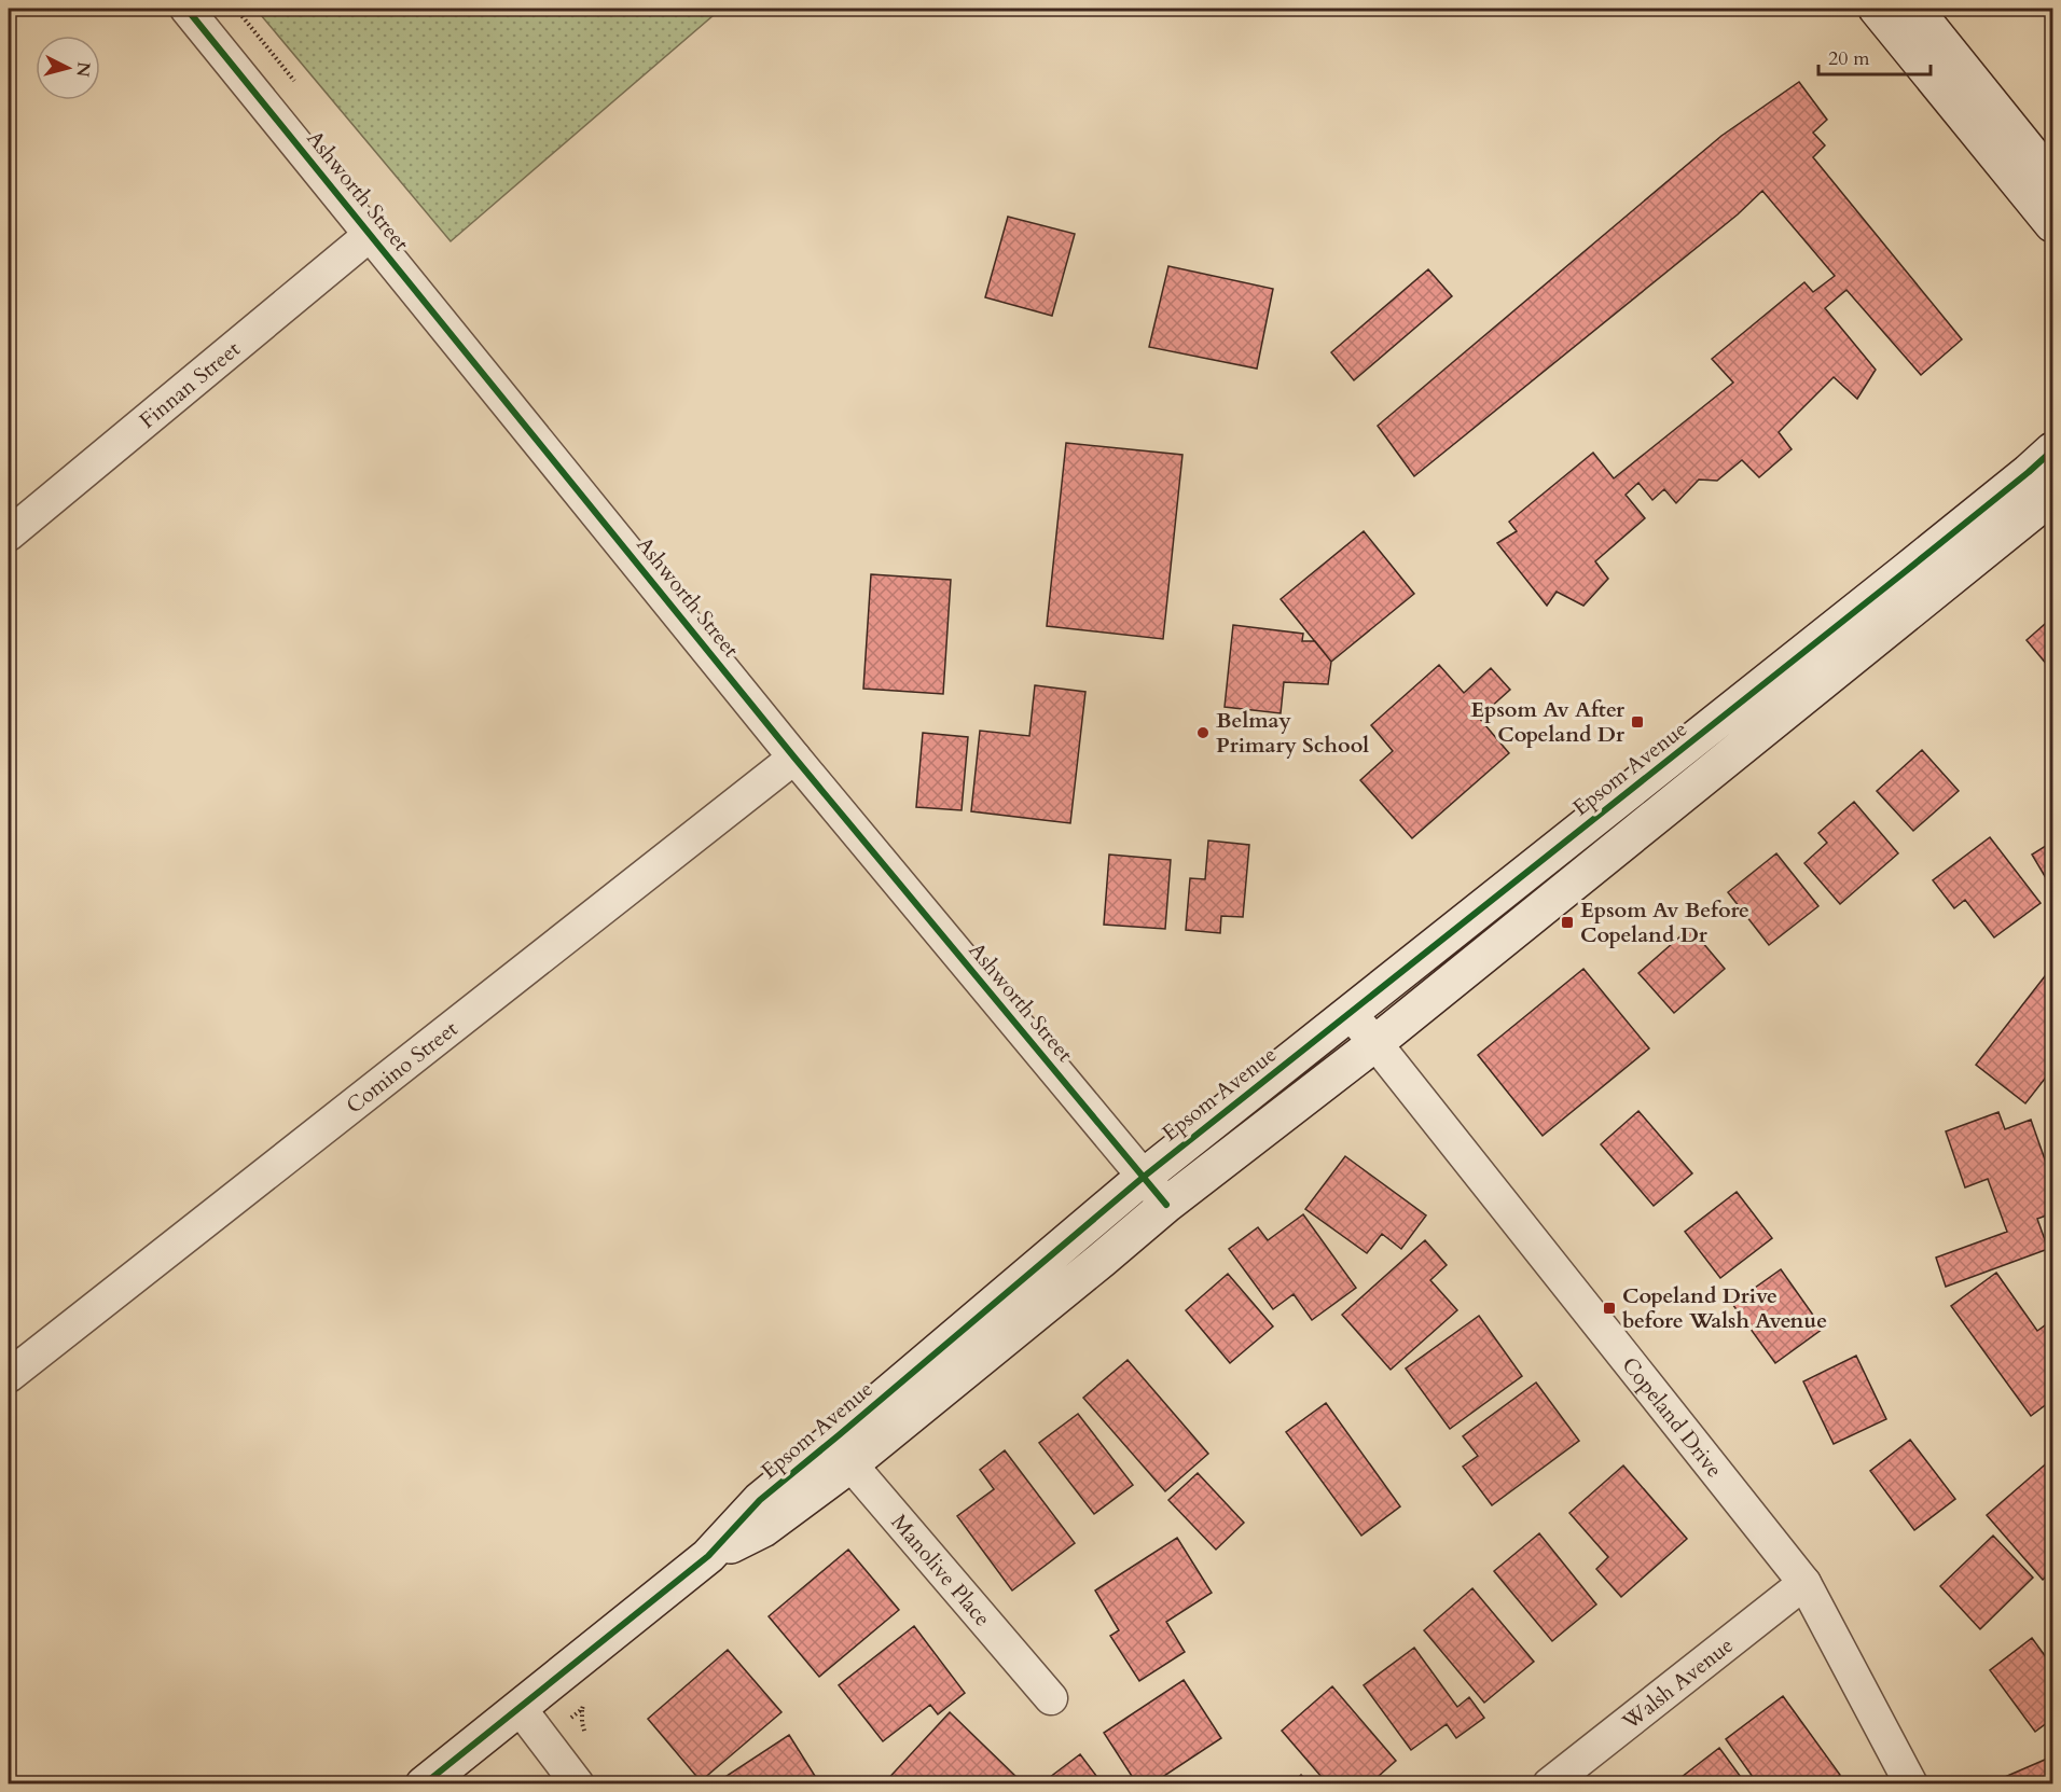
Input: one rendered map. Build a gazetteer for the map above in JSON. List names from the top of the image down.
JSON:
{
  "streets": {
    "street": [
      "Ashworth Street",
      "Finnan Street",
      "Epsom Avenue",
      "Comino Street",
      "Copeland Drive",
      "Manolive Place",
      "Walsh Avenue"
    ]
  },
  "crossings": [
    ["Ashworth Street", "Finnan Street"],
    ["Ashworth Street", "Epsom Avenue"],
    ["Ashworth Street", "Comino Street"],
    ["Epsom Avenue", "Copeland Drive"],
    ["Epsom Avenue", "Manolive Place"],
    ["Copeland Drive", "Walsh Avenue"]
  ],
  "places": {
    "transit": ["Epsom Av After Copeland Dr", "Epsom Av Before Copeland Dr", "Copeland Drive before Walsh Avenue"],
    "other": ["Belmay Primary School"]
  },
  "scale_bar": "20 m",
  "north": "right"
}
